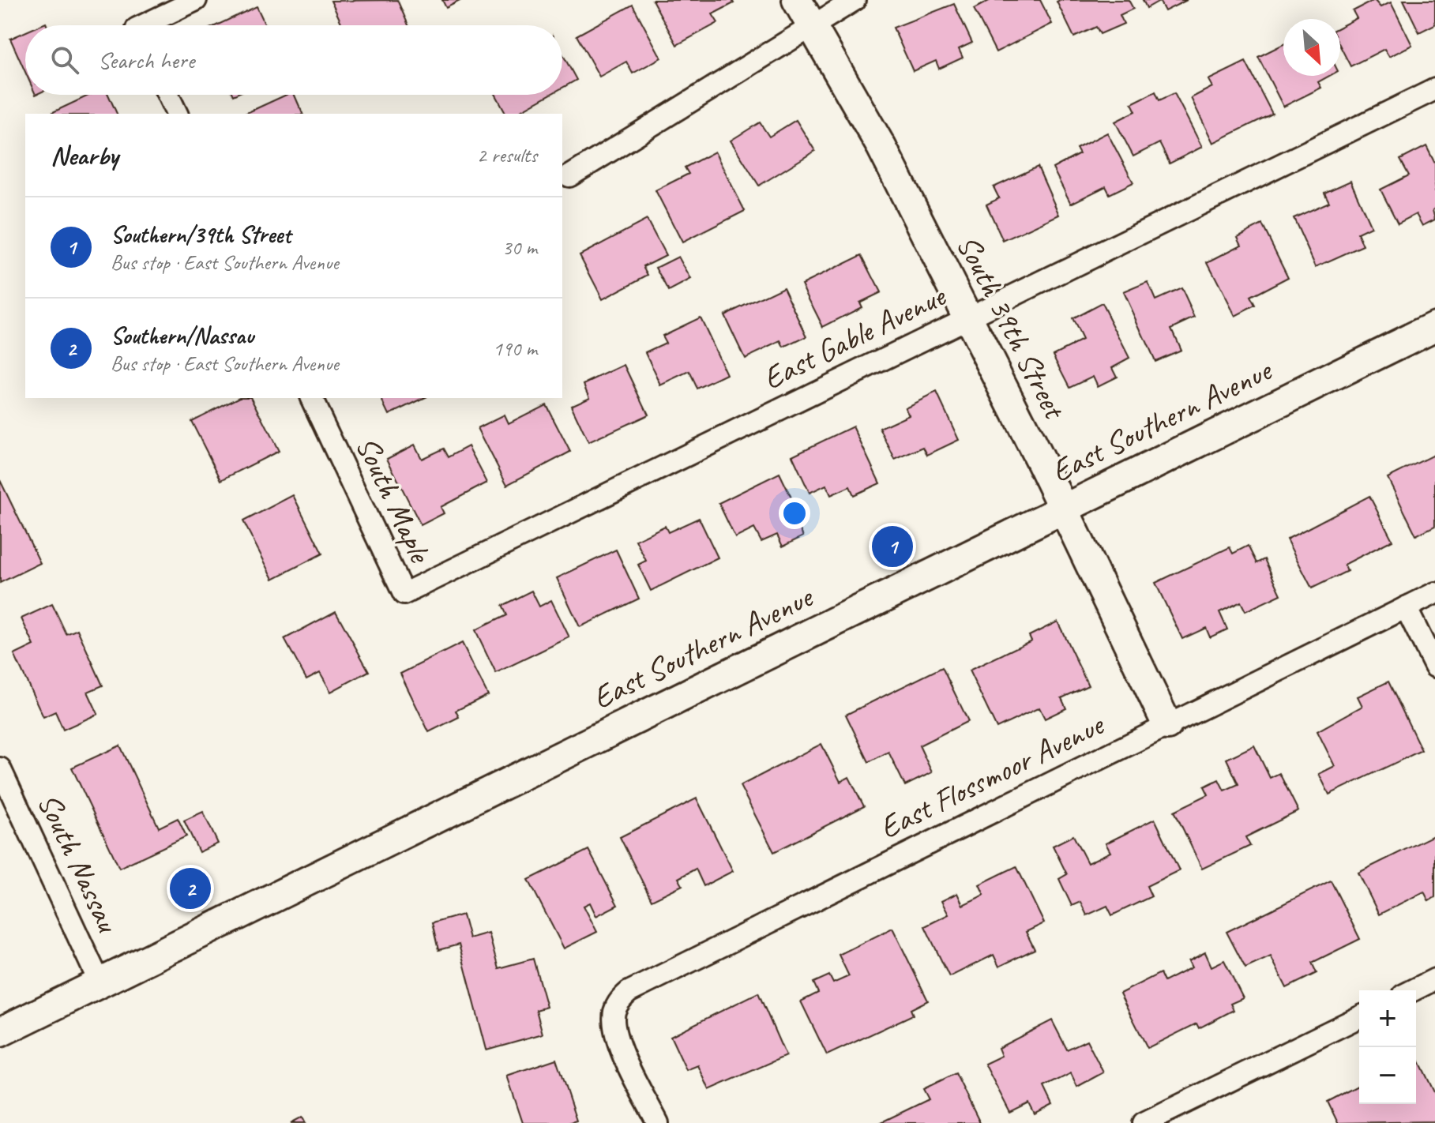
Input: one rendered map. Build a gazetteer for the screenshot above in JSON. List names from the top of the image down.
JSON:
{
  "streets": {
    "main road": ["South 39th Street", "East Southern Avenue"],
    "street": [
      "East Gable Avenue",
      "South Maple",
      "East Flossmoor Avenue",
      "South Nassau"
    ]
  },
  "crossings": [
    ["South 39th Street", "East Gable Avenue"],
    ["South 39th Street", "East Southern Avenue"],
    ["South 39th Street", "East Flossmoor Avenue"],
    ["East Gable Avenue", "South Maple"],
    ["East Southern Avenue", "South Nassau"]
  ],
  "north": "bottom right",
  "page": {
    "search": "Search here",
    "heading": ["Nearby", "2 results"],
    "list": [
      {
        "mark": "1",
        "name": "Southern/39th Street",
        "note": "Bus stop · East Southern Avenue",
        "value": "30 m"
      },
      {
        "mark": "2",
        "name": "Southern/Nassau",
        "note": "Bus stop · East Southern Avenue",
        "value": "190 m"
      }
    ],
    "pins": ["1", "2"],
    "map_buttons": ["+", "−"]
  }
}
